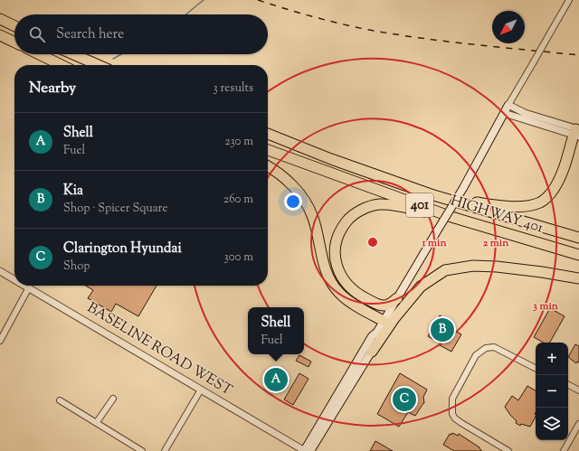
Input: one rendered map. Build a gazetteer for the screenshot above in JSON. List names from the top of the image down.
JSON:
{
  "streets": {
    "highway": ["401", "HIGHWAY 401"],
    "street": ["BASELINE ROAD WEST"]
  },
  "north": "bottom left",
  "page": {
    "search": "Search here",
    "heading": ["Nearby", "3 results"],
    "list": [
      {
        "mark": "A",
        "name": "Shell",
        "note": "Fuel",
        "value": "230 m"
      },
      {
        "mark": "B",
        "name": "Kia",
        "note": "Shop · Spicer Square",
        "value": "260 m"
      },
      {
        "mark": "C",
        "name": "Clarington Hyundai",
        "note": "Shop",
        "value": "300 m"
      }
    ],
    "popup": ["Shell", "Fuel"],
    "pins": ["B", "A", "C"],
    "map_buttons": ["+", "−"]
  },
  "rings": ["1 min", "2 min", "3 min"]
}
